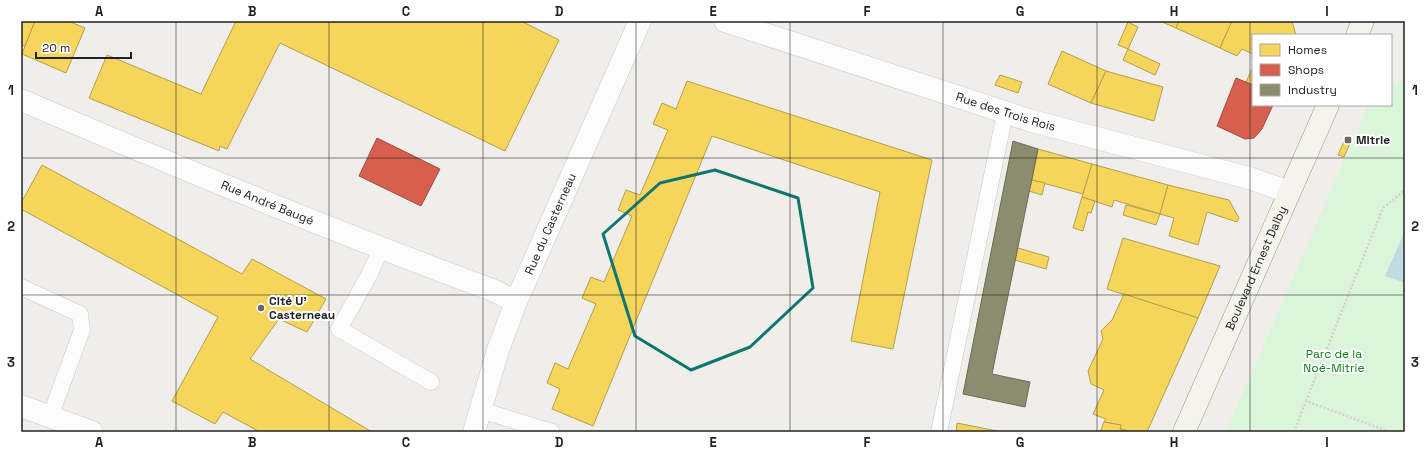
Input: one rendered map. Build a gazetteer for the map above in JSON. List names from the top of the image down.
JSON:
{
  "streets": {
    "street": [
      "Rue des Trois Rois",
      "Rue André Baugé",
      "Rue du Casterneau",
      "Boulevard Ernest Dalby"
    ]
  },
  "crossings": [
    ["Rue des Trois Rois", "Boulevard Ernest Dalby"],
    ["Rue André Baugé", "Rue du Casterneau"]
  ],
  "parks": ["Parc de la Noé-Mitrie"],
  "places": {
    "transit": ["Mitrie"],
    "other": ["Cité U' Casterneau"]
  },
  "legend": ["Homes", "Shops", "Industry"],
  "scale_bar": "20 m",
  "grid": {
    "columns": [
      "A",
      "B",
      "C",
      "D",
      "E",
      "F",
      "G",
      "H",
      "I"
    ],
    "rows": ["1", "2", "3"]
  }
}
